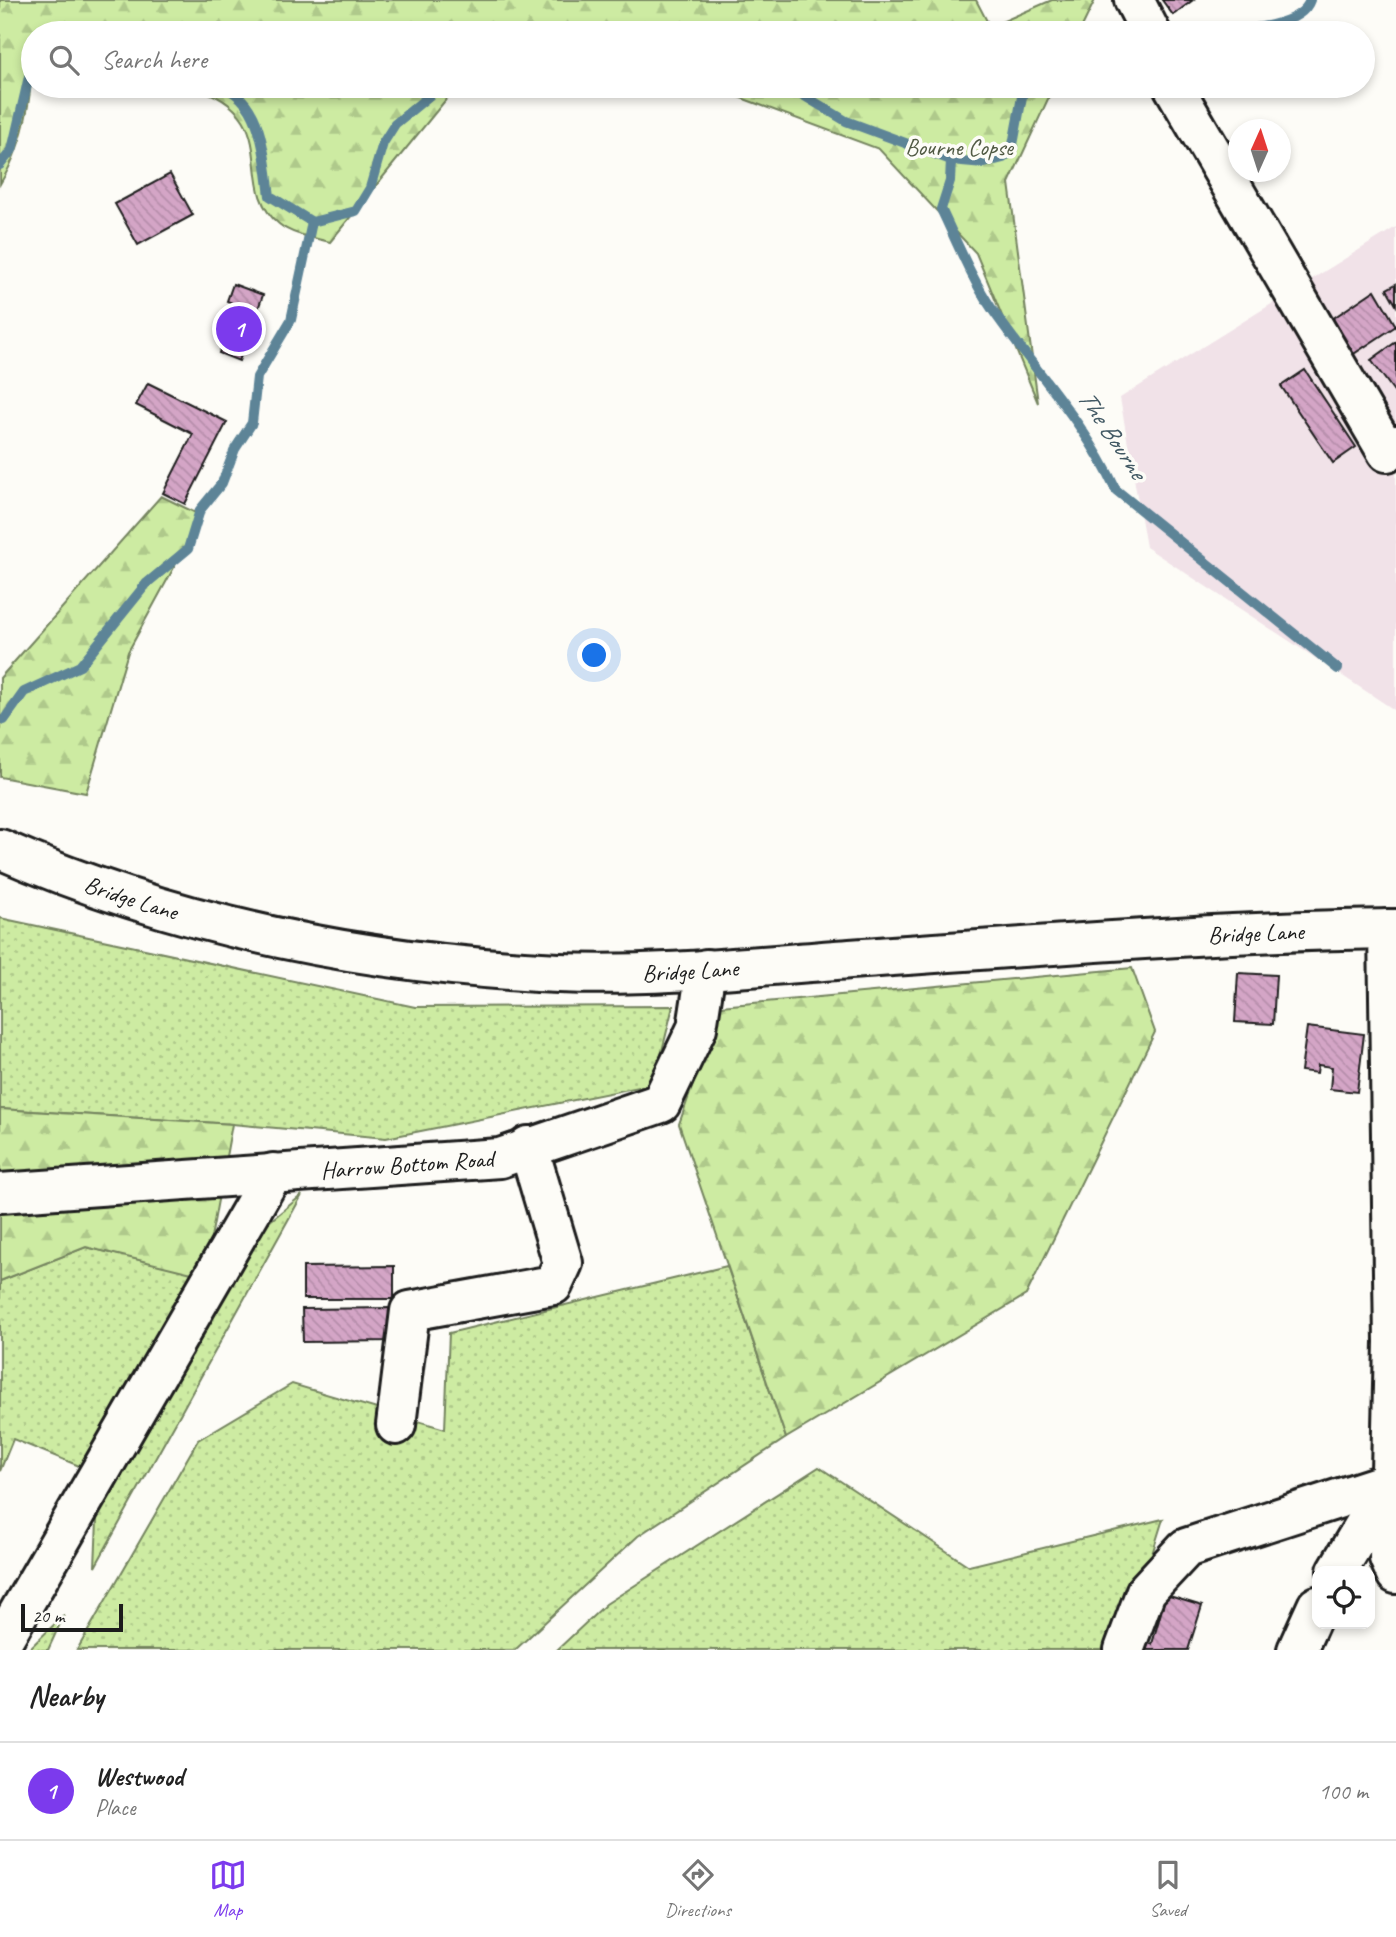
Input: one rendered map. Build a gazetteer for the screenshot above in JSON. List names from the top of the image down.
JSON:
{
  "streets": {
    "street": ["Bridge Lane", "Harrow Bottom Road"]
  },
  "crossings": [
    ["Bridge Lane", "Harrow Bottom Road"]
  ],
  "water": ["The Bourne"],
  "parks": ["Bourne Copse"],
  "scale_bar": "20 m",
  "north": "top",
  "page": {
    "search": "Search here",
    "pins": "1",
    "scale": "20 m",
    "heading": "Nearby",
    "list": [
      {
        "mark": "1",
        "name": "Westwood",
        "note": "Place",
        "value": "100 m"
      }
    ],
    "nav": ["Map", "Directions", "Saved"]
  }
}
